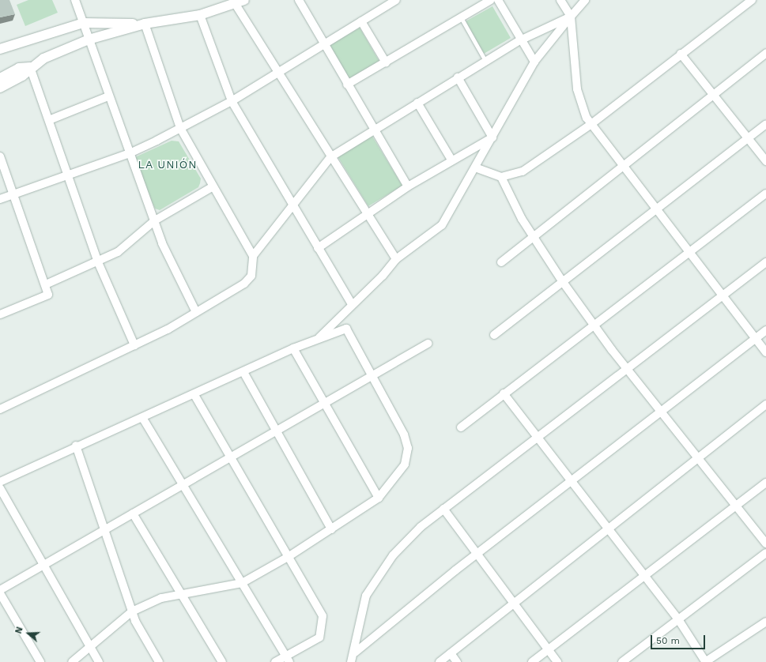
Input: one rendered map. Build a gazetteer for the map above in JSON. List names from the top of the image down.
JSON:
{
  "districts": ["LA UNIÓN"],
  "scale_bar": "50 m",
  "north": "left"
}
